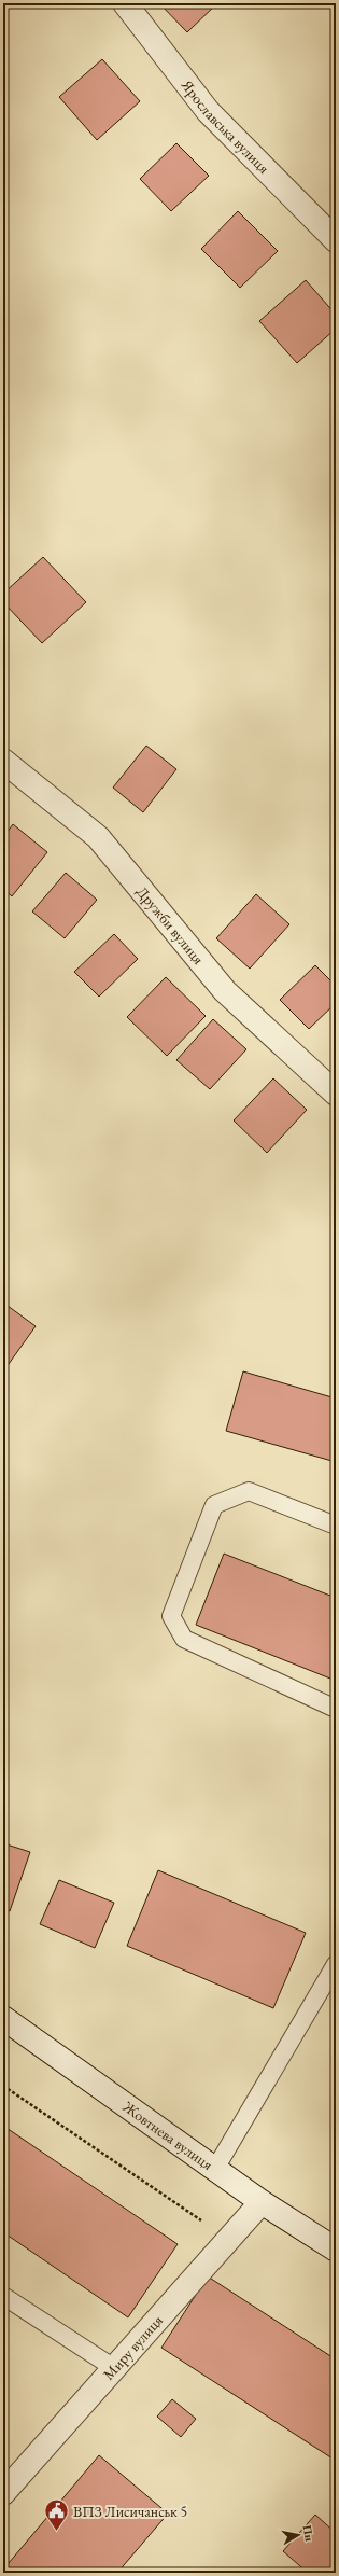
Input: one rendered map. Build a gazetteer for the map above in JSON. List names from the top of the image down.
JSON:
{
  "streets": {
    "street": [
      "Ярославська вулиця",
      "Дружби вулиця",
      "Жовтнева вулиця",
      "Миру вулиця"
    ]
  },
  "crossings": [
    ["Жовтнева вулиця", "Миру вулиця"]
  ],
  "places": {
    "public building": ["ВПЗ Лисичанськ 5"]
  },
  "north": "right"
}
